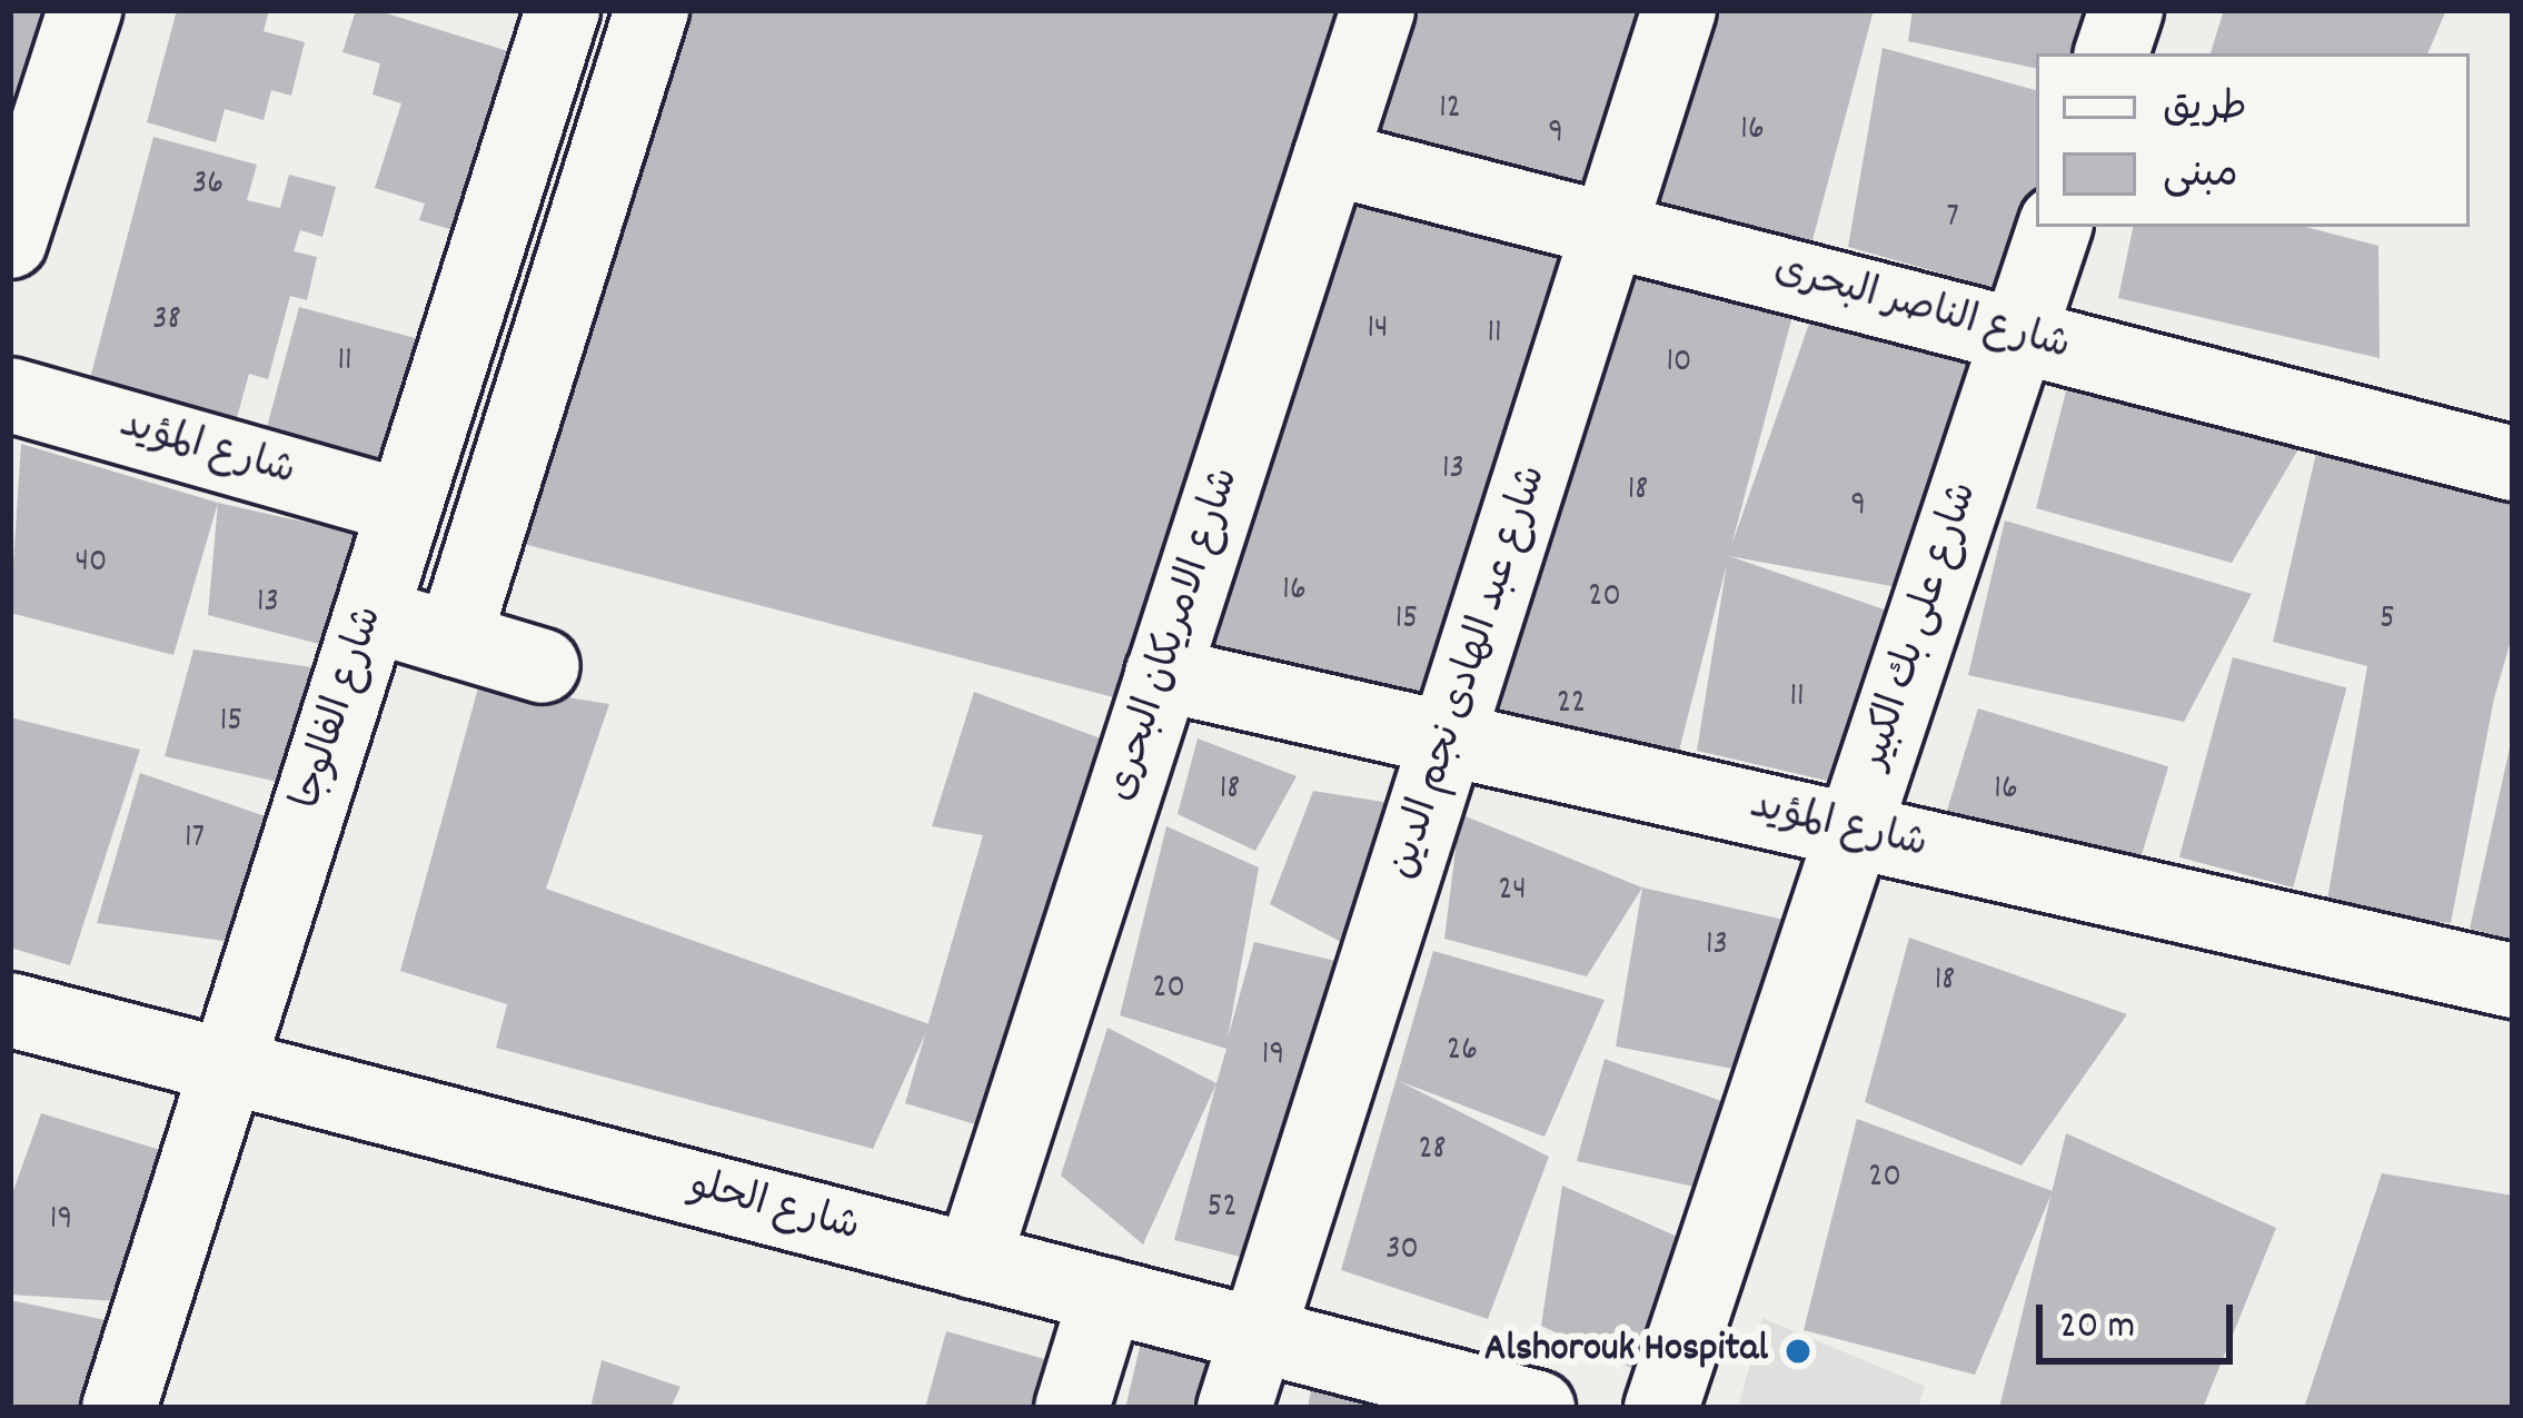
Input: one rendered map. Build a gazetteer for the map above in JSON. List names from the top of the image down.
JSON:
{
  "streets": {
    "street": [
      "شارع الناصر البحرى",
      "شارع المؤيد",
      "شارع على بك الكبير",
      "شارع الامريكان البحرى",
      "شارع عبد الهادى نجم الدين",
      "شارع الفالوجا",
      "شارع الحلو"
    ]
  },
  "crossings": [
    ["شارع الناصر البحرى", "شارع على بك الكبير"],
    ["شارع الناصر البحرى", "شارع الامريكان البحرى"],
    ["شارع الناصر البحرى", "شارع عبد الهادى نجم الدين"],
    ["شارع المؤيد", "شارع على بك الكبير"],
    ["شارع المؤيد", "شارع الامريكان البحرى"],
    ["شارع المؤيد", "شارع عبد الهادى نجم الدين"],
    ["شارع المؤيد", "شارع الفالوجا"],
    ["شارع الامريكان البحرى", "شارع الحلو"],
    ["شارع عبد الهادى نجم الدين", "شارع الحلو"],
    ["شارع الفالوجا", "شارع الحلو"]
  ],
  "places": ["Alshorouk Hospital"],
  "house_numbers": [
    "12",
    "16",
    "9",
    "36",
    "7",
    "38",
    "14",
    "11",
    "11",
    "10",
    "13",
    "18",
    "9",
    "40",
    "16",
    "20",
    "13",
    "15",
    "5",
    "11",
    "22",
    "15",
    "18",
    "16",
    "17",
    "24",
    "13",
    "18",
    "20",
    "26",
    "19",
    "28",
    "20",
    "52",
    "19",
    "30"
  ],
  "legend": ["طريق", "مبنى"],
  "scale_bar": "20 m"
}
